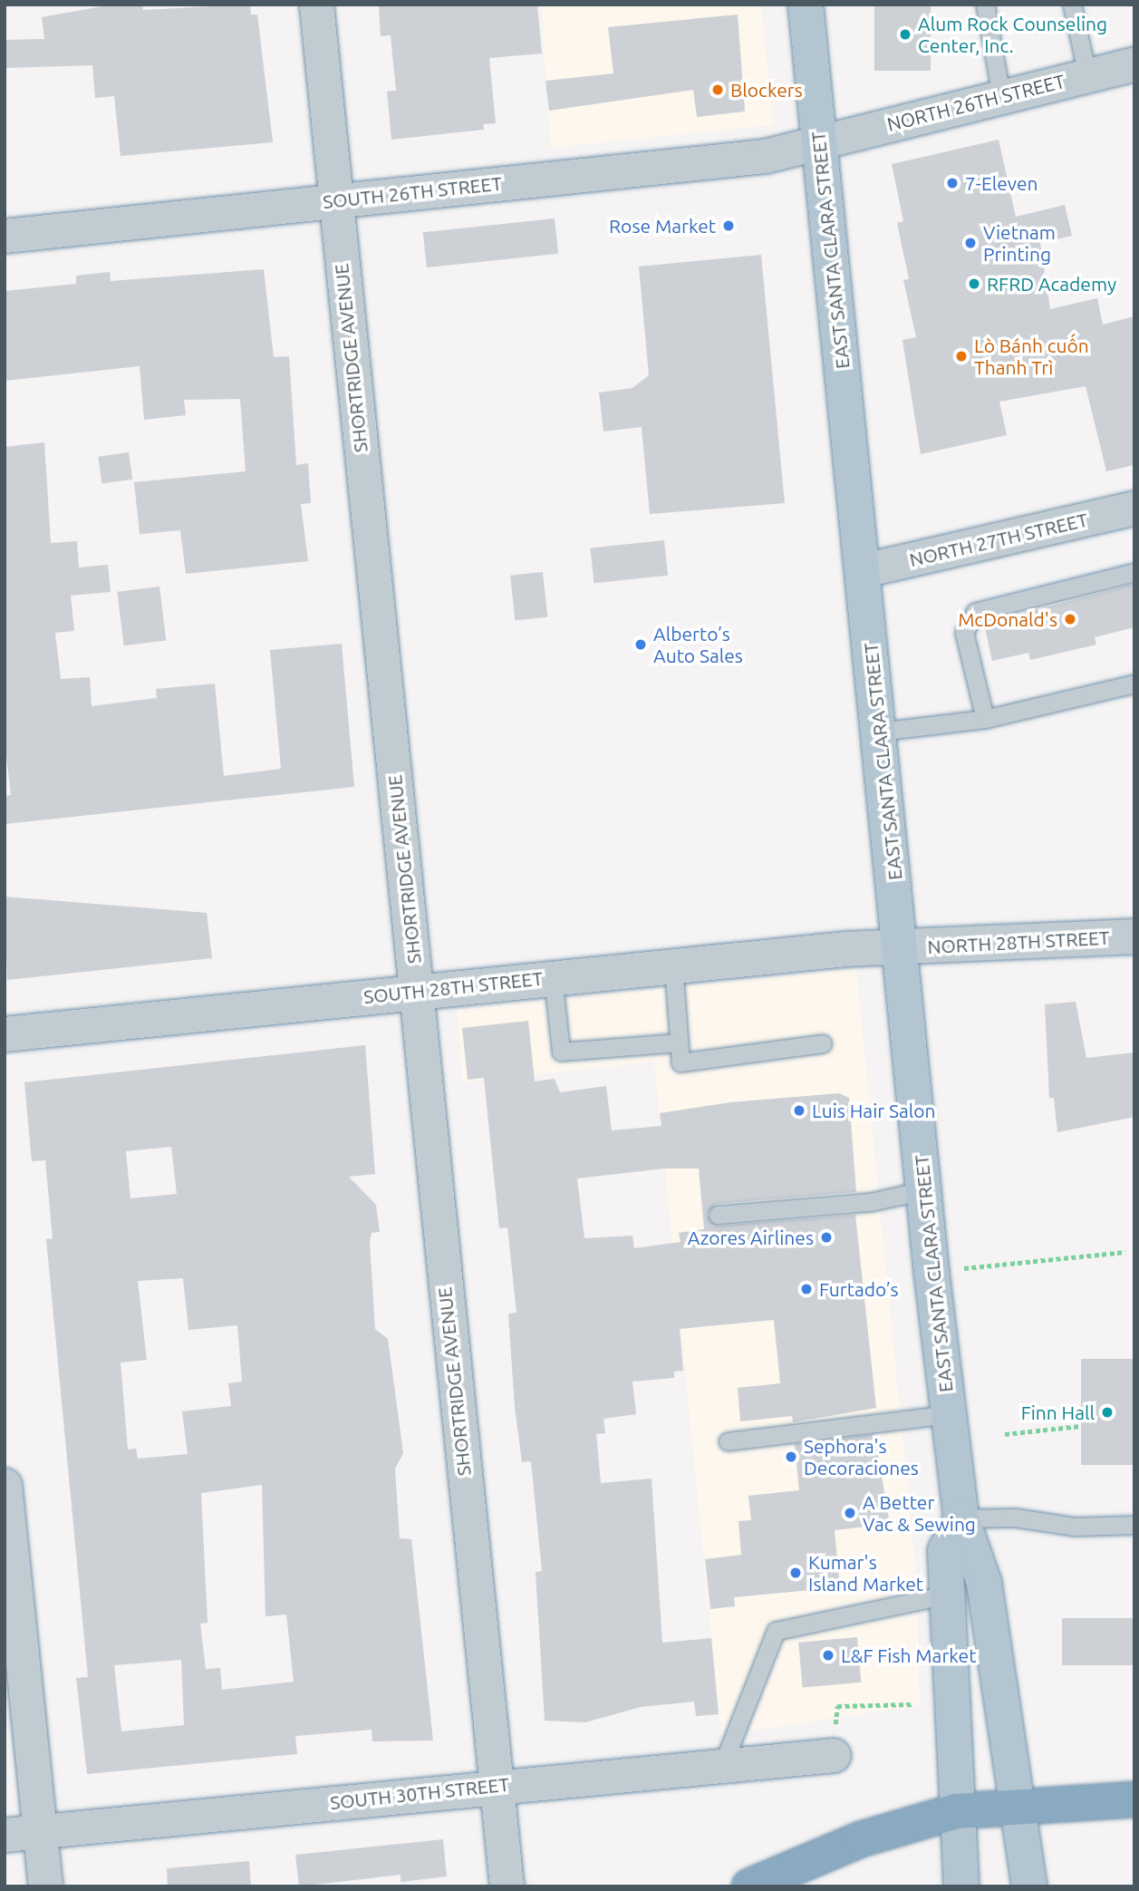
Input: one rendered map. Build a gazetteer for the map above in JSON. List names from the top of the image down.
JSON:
{
  "streets": {
    "main road": ["EAST SANTA CLARA STREET"],
    "street": [
      "NORTH 26TH STREET",
      "SOUTH 26TH STREET",
      "SHORTRIDGE AVENUE",
      "NORTH 27TH STREET",
      "NORTH 28TH STREET",
      "SOUTH 28TH STREET",
      "SOUTH 30TH STREET"
    ]
  },
  "crossings": [
    ["NORTH 26TH STREET", "SOUTH 26TH STREET"],
    ["NORTH 26TH STREET", "EAST SANTA CLARA STREET"],
    ["SOUTH 26TH STREET", "EAST SANTA CLARA STREET"],
    ["SOUTH 26TH STREET", "SHORTRIDGE AVENUE"],
    ["EAST SANTA CLARA STREET", "NORTH 27TH STREET"],
    ["EAST SANTA CLARA STREET", "NORTH 28TH STREET"],
    ["EAST SANTA CLARA STREET", "SOUTH 28TH STREET"],
    ["SHORTRIDGE AVENUE", "SOUTH 28TH STREET"],
    ["SHORTRIDGE AVENUE", "SOUTH 30TH STREET"],
    ["NORTH 28TH STREET", "SOUTH 28TH STREET"]
  ],
  "places": [
    "Alum Rock Counseling Center, Inc.",
    "Blockers",
    "7-Eleven",
    "Rose Market",
    "Vietnam Printing",
    "RFRD Academy",
    "Lò Bánh cuốn Thanh Trì",
    "McDonald's",
    "Alberto’s Auto Sales",
    "Luis Hair Salon",
    "Azores Airlines",
    "Furtado’s",
    "Finn Hall",
    "Sephora's Decoraciones",
    "A Better Vac & Sewing",
    "Kumar's Island Market",
    "L&F Fish Market"
  ]
}
